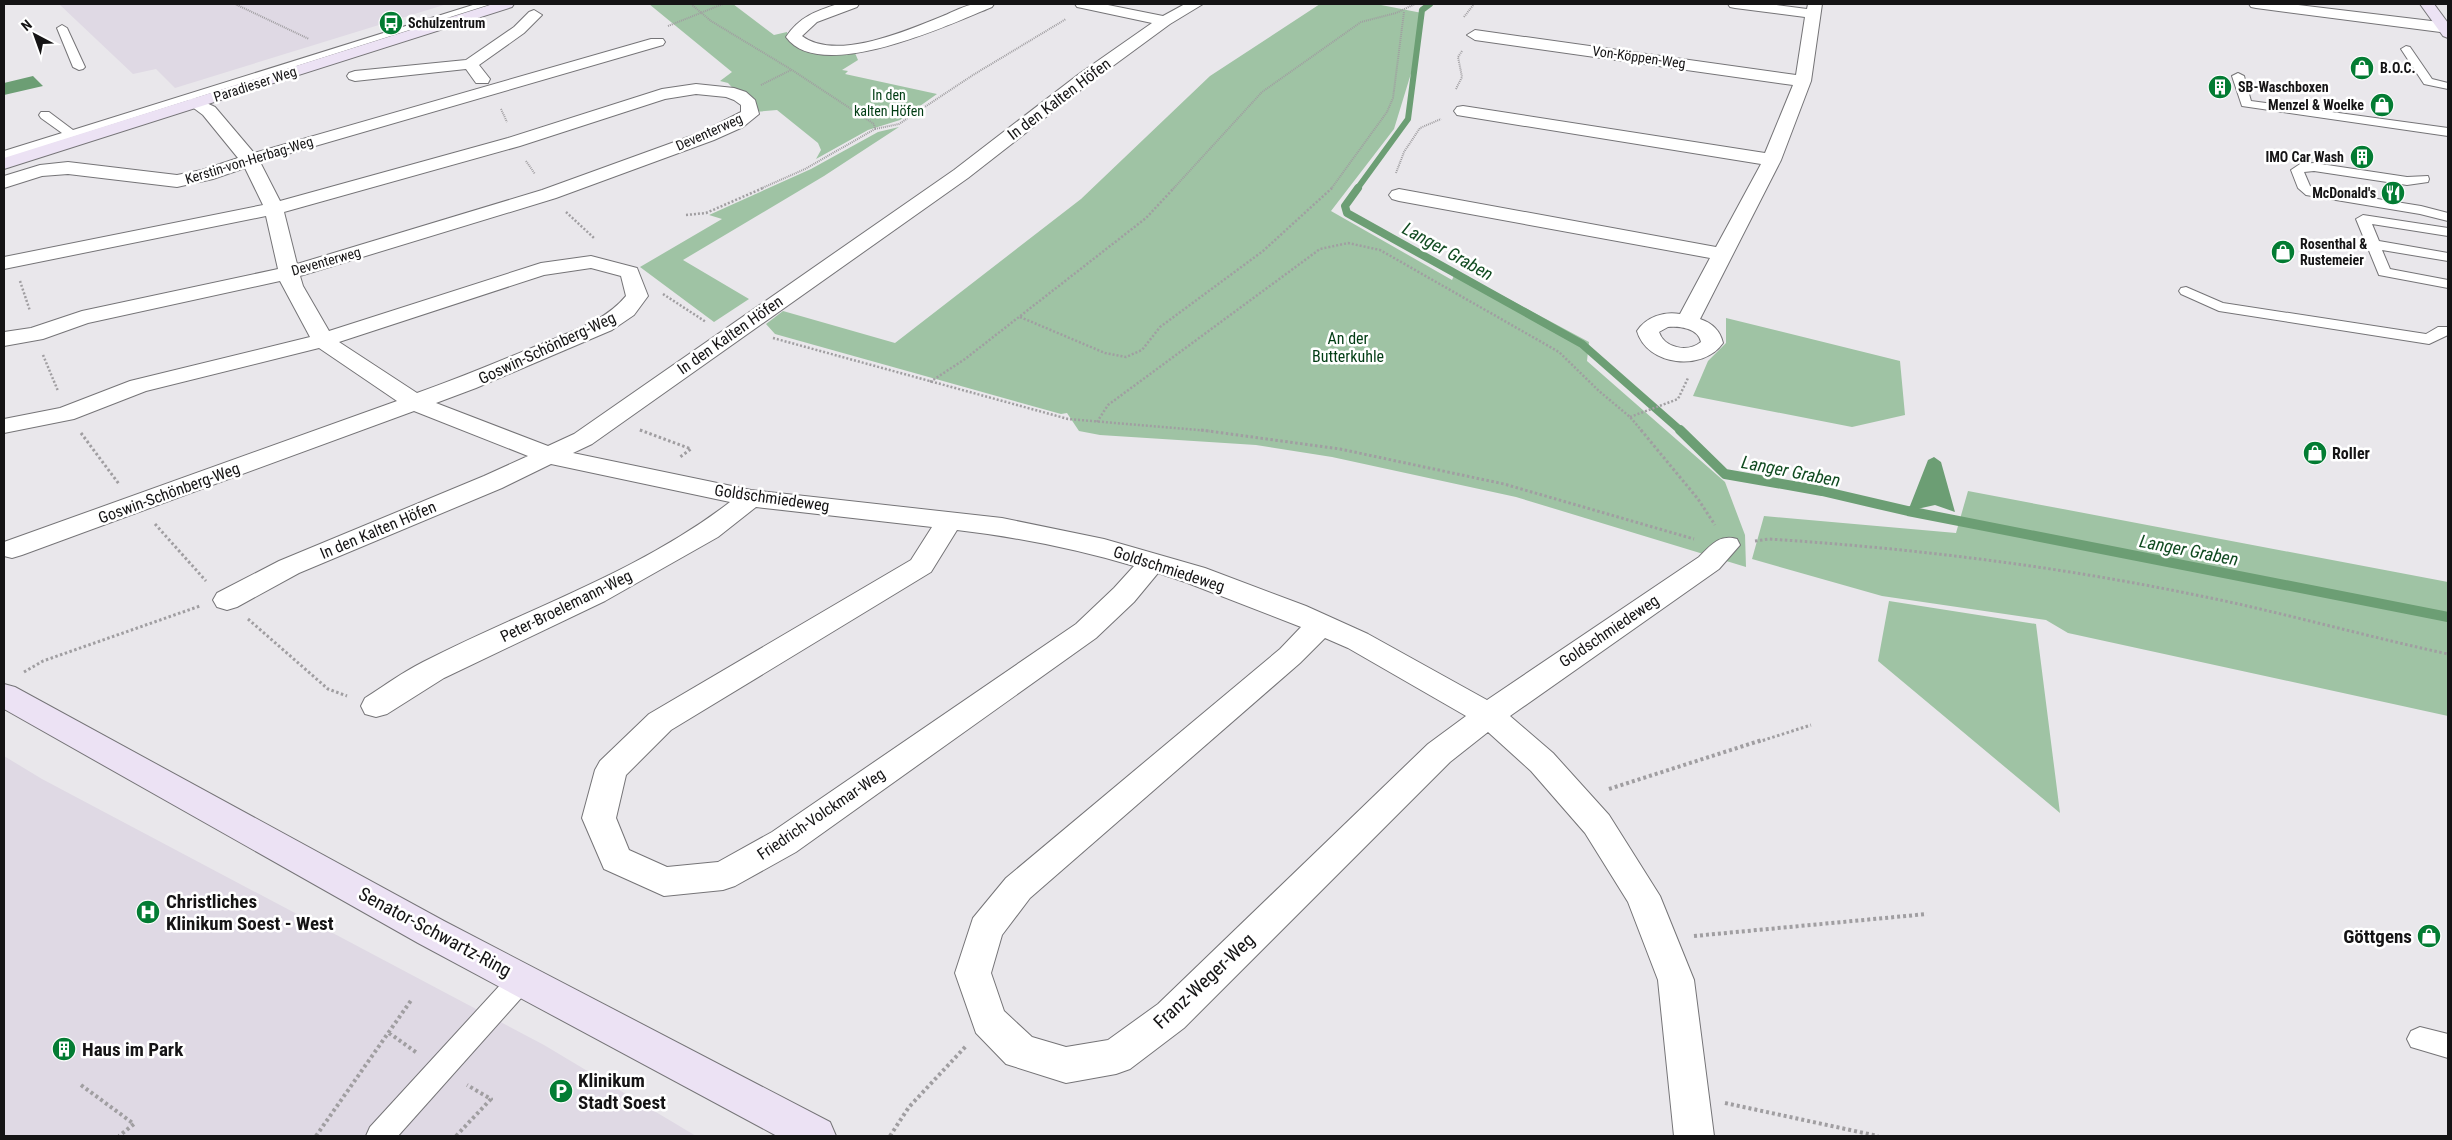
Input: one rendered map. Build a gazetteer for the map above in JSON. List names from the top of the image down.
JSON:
{
  "streets": {
    "main road": ["Paradieser Weg", "Senator-Schwartz-Ring"],
    "street": [
      "Von-Köppen-Weg",
      "In den Kalten Höfen",
      "Deventerweg",
      "Kerstin-von-Herbag-Weg",
      "Goswin-Schönberg-Weg",
      "Goldschmiedeweg",
      "Peter-Broelemann-Weg",
      "Friedrich-Volckmar-Weg",
      "Franz-Weger-Weg"
    ]
  },
  "crossings": [
    ["Paradieser Weg", "Goldschmiedeweg"],
    ["In den Kalten Höfen", "Goldschmiedeweg"],
    ["Deventerweg", "Goldschmiedeweg"],
    ["Kerstin-von-Herbag-Weg", "Goldschmiedeweg"],
    ["Goswin-Schönberg-Weg", "Goldschmiedeweg"],
    ["Goldschmiedeweg", "Peter-Broelemann-Weg"],
    ["Goldschmiedeweg", "Friedrich-Volckmar-Weg"],
    ["Goldschmiedeweg", "Franz-Weger-Weg"]
  ],
  "water": ["Langer Graben"],
  "parks": ["In den kalten Höfen", "An der Butterkuhle"],
  "places": {
    "bus stop": ["Schulzentrum"],
    "shop": [
      "B.O.C.",
      "Menzel & Woelke",
      "Rosenthal & Rustemeier",
      "Roller",
      "Göttgens"
    ],
    "building": ["SB-Waschboxen", "IMO Car Wash", "Haus im Park"],
    "restaurant": ["McDonald's"],
    "hospital": ["Christliches Klinikum Soest - West"],
    "parking": ["Klinikum Stadt Soest"]
  },
  "north": "top left"
}
